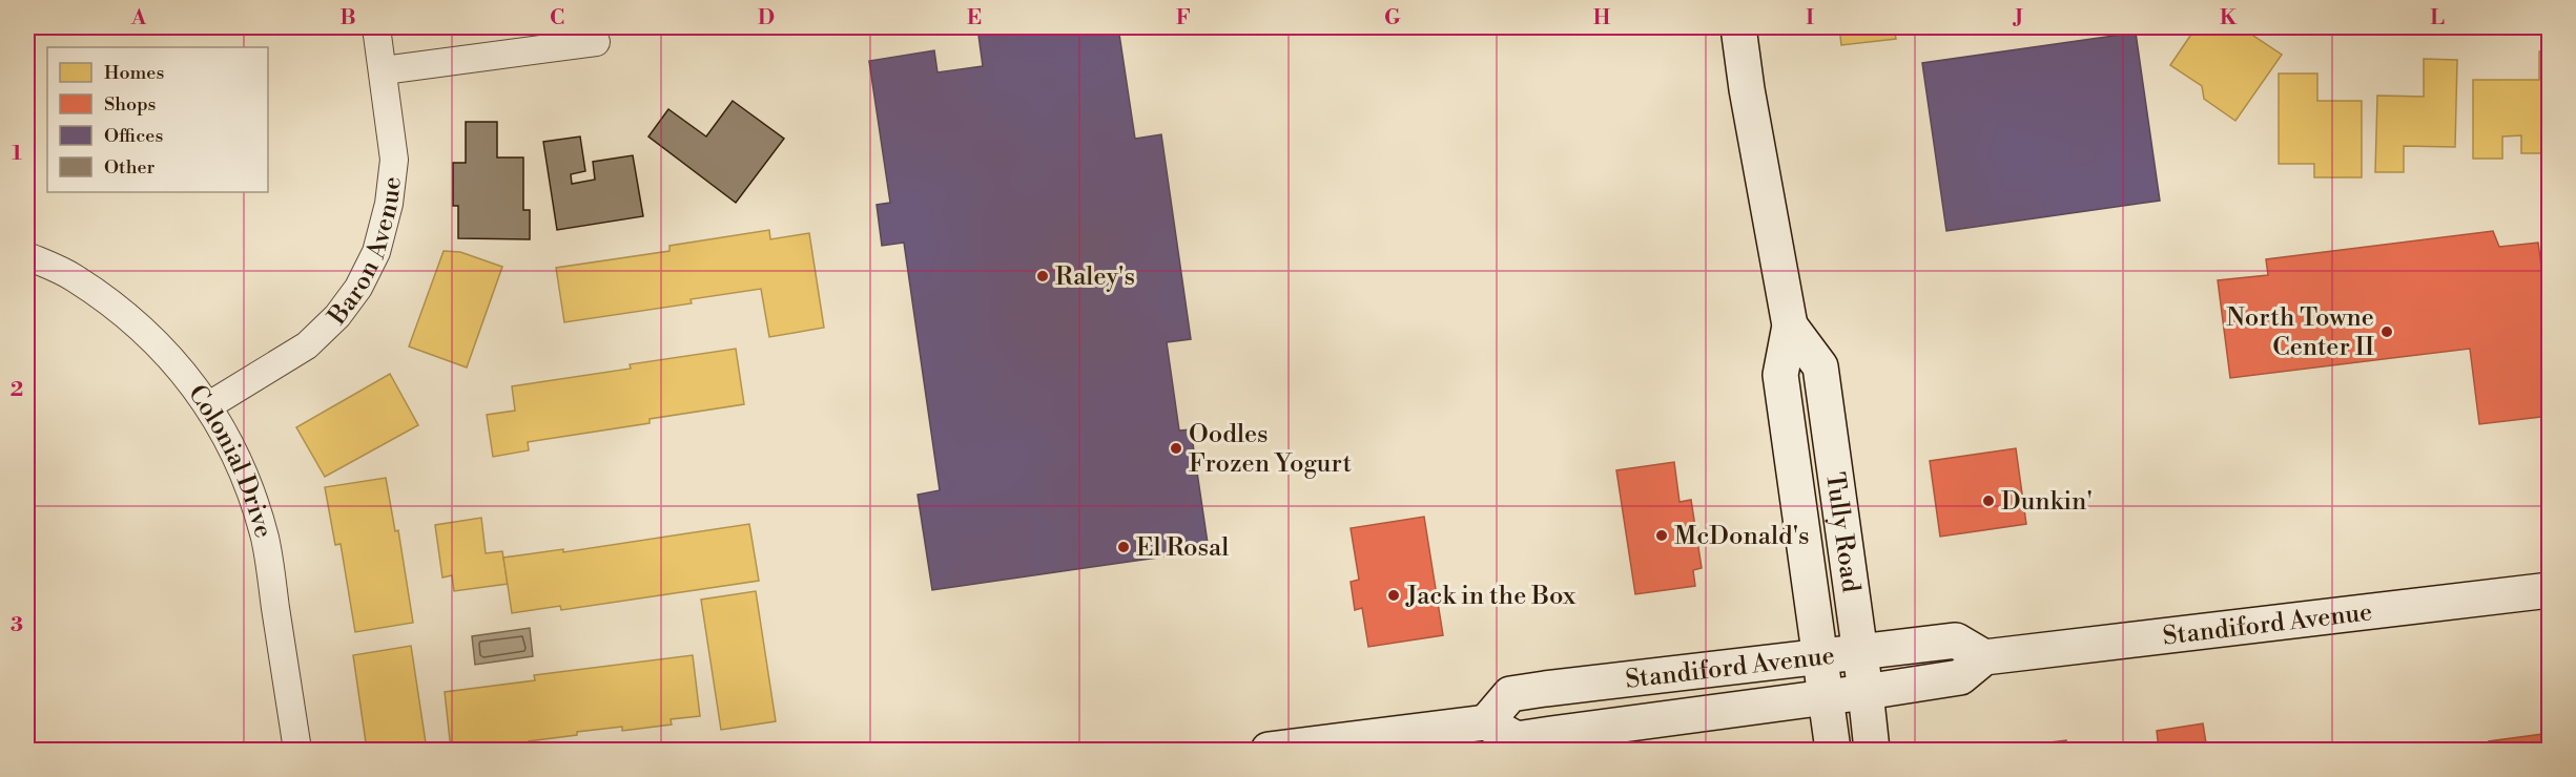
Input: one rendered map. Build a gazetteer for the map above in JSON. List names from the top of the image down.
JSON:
{
  "streets": {
    "main road": ["Tully Road", "Standiford Avenue"],
    "street": ["Baron Avenue", "Colonial Drive"]
  },
  "crossings": [
    ["Baron Avenue", "Colonial Drive"],
    ["Tully Road", "Standiford Avenue"]
  ],
  "places": [
    "Raley's",
    "North Towne Center II",
    "Oodles Frozen Yogurt",
    "Dunkin'",
    "McDonald's",
    "El Rosal",
    "Jack in the Box"
  ],
  "legend": [
    "Homes",
    "Shops",
    "Offices",
    "Other"
  ],
  "grid": {
    "columns": [
      "A",
      "B",
      "C",
      "D",
      "E",
      "F",
      "G",
      "H",
      "I",
      "J",
      "K",
      "L"
    ],
    "rows": ["1", "2", "3"]
  }
}
